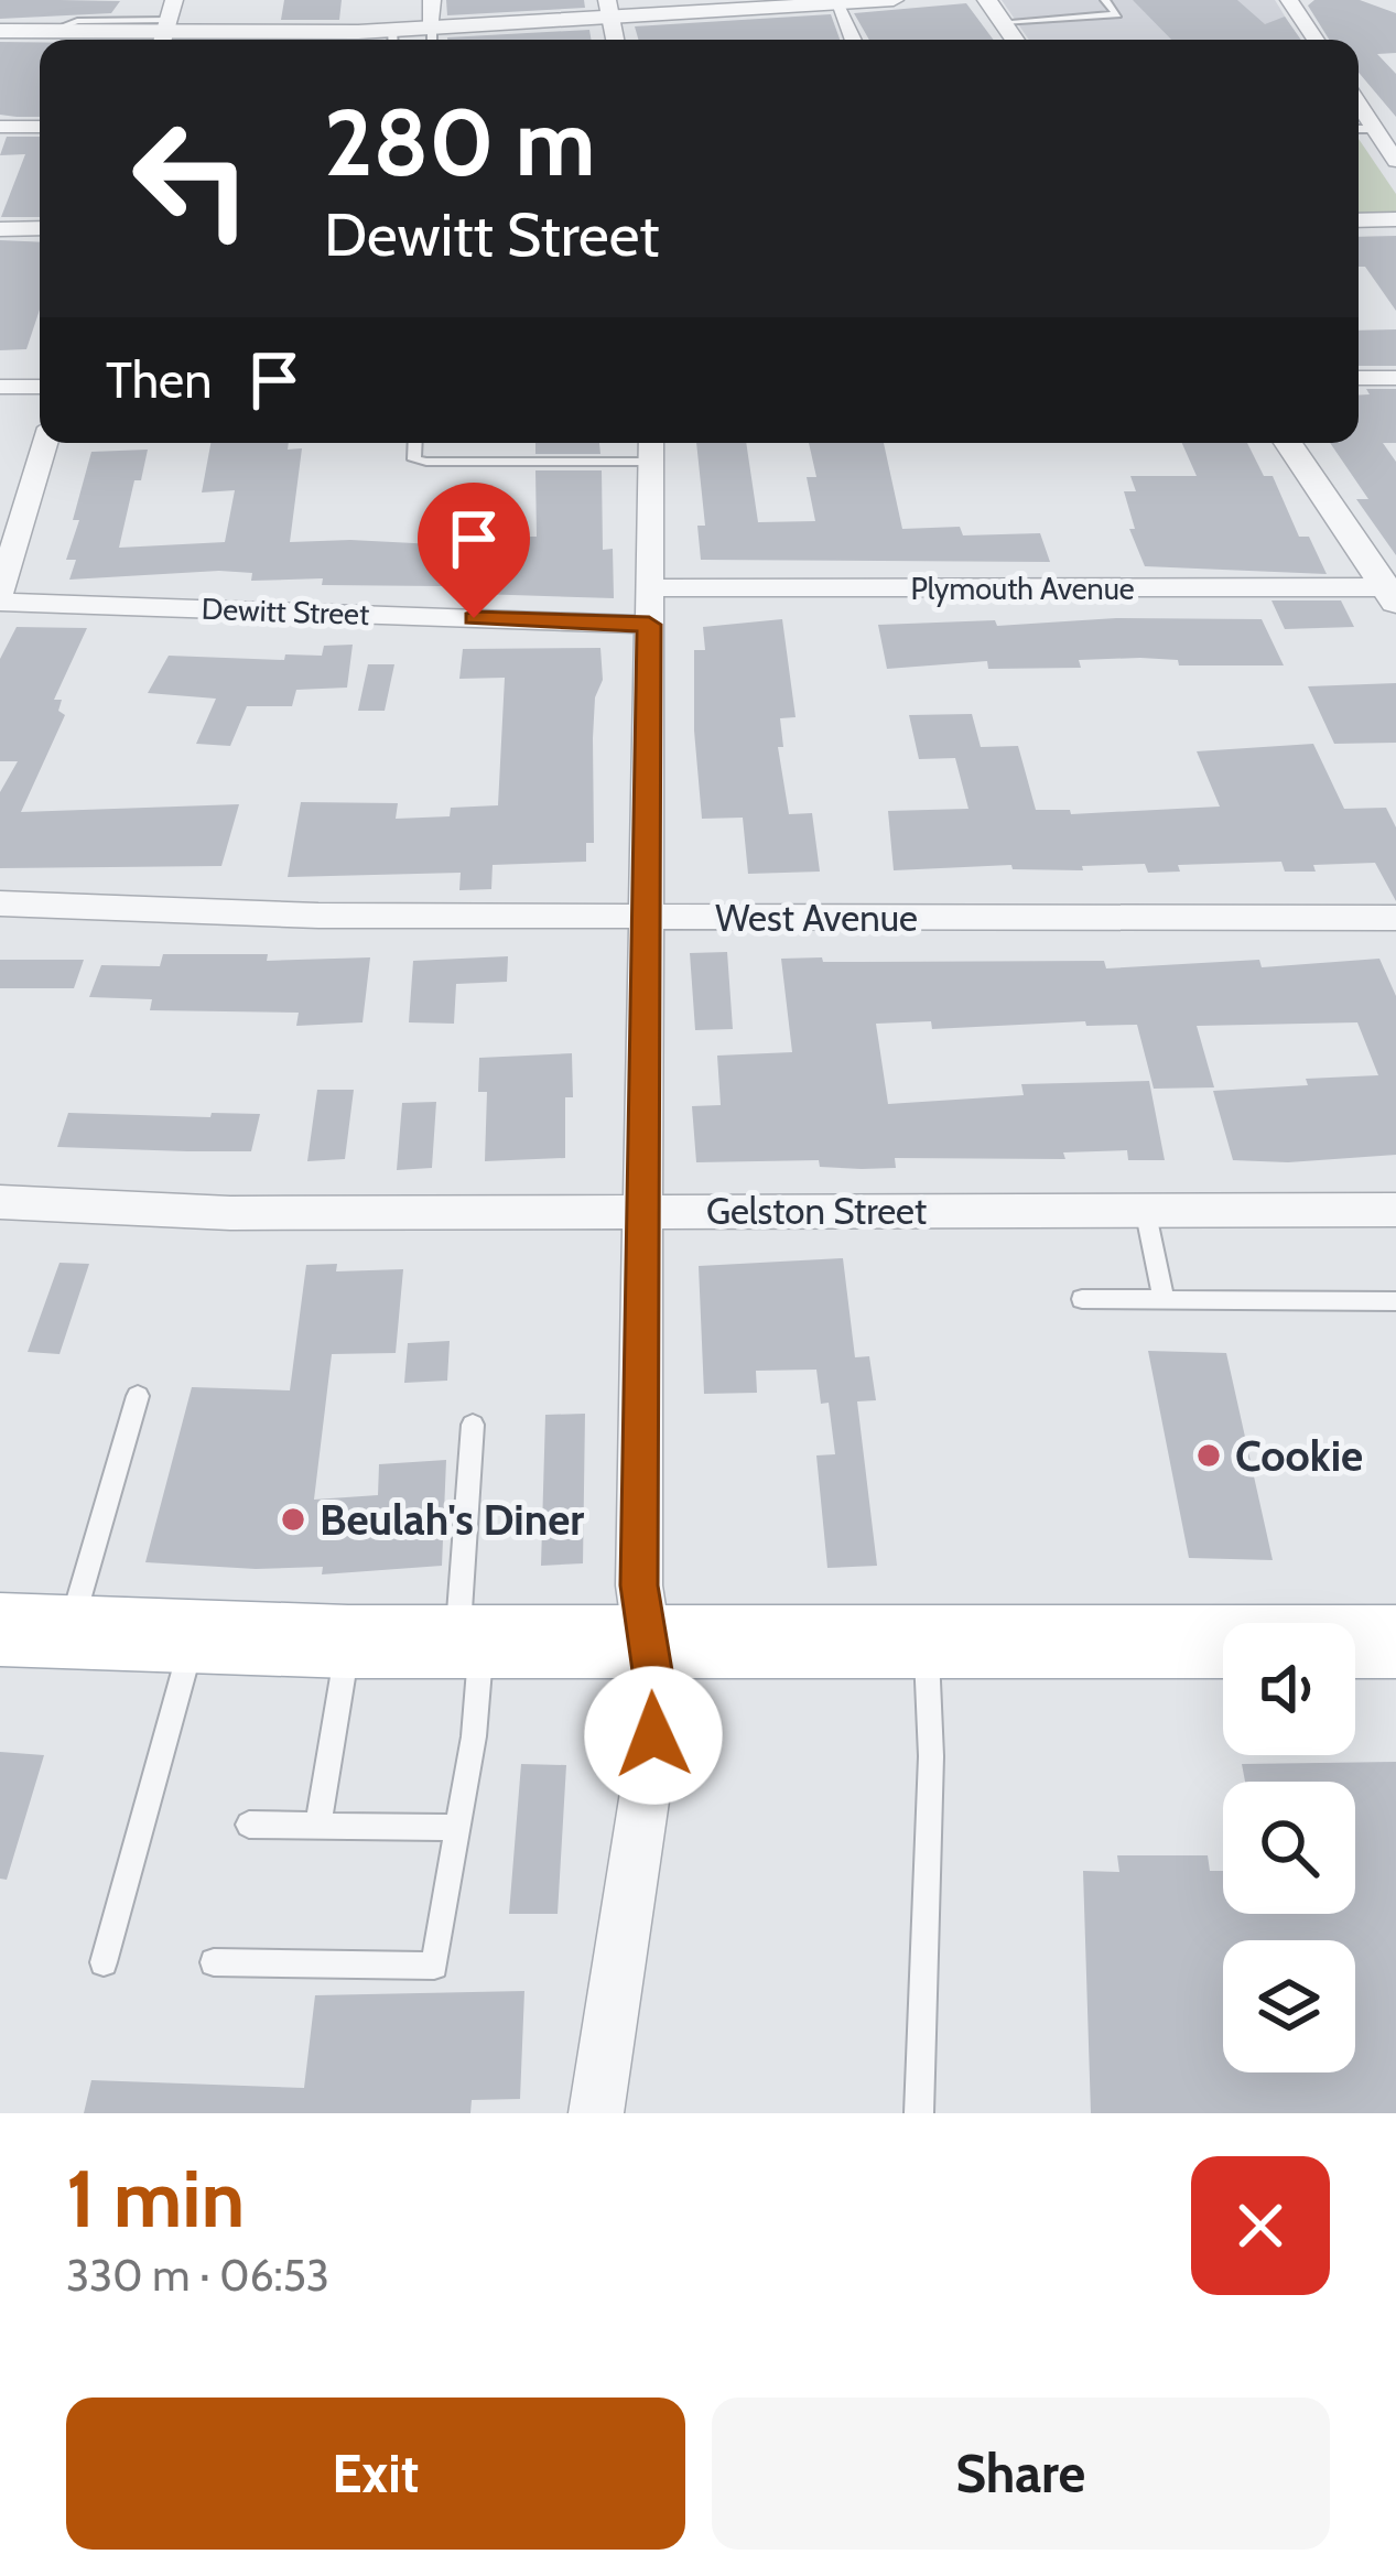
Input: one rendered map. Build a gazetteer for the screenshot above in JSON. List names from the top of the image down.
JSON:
{
  "streets": {
    "street": [
      "Plymouth Avenue",
      "Dewitt Street",
      "West Avenue",
      "Gelston Street"
    ]
  },
  "crossings": [
    ["Plymouth Avenue", "Dewitt Street"]
  ],
  "places": ["Cookie", "Beulah's Diner"],
  "page": {
    "turn": ["280 m", "Dewitt Street"],
    "then": "Then",
    "heading": ["1 min", "330 m · 06:53"],
    "buttons": ["Exit", "Share"]
  }
}
